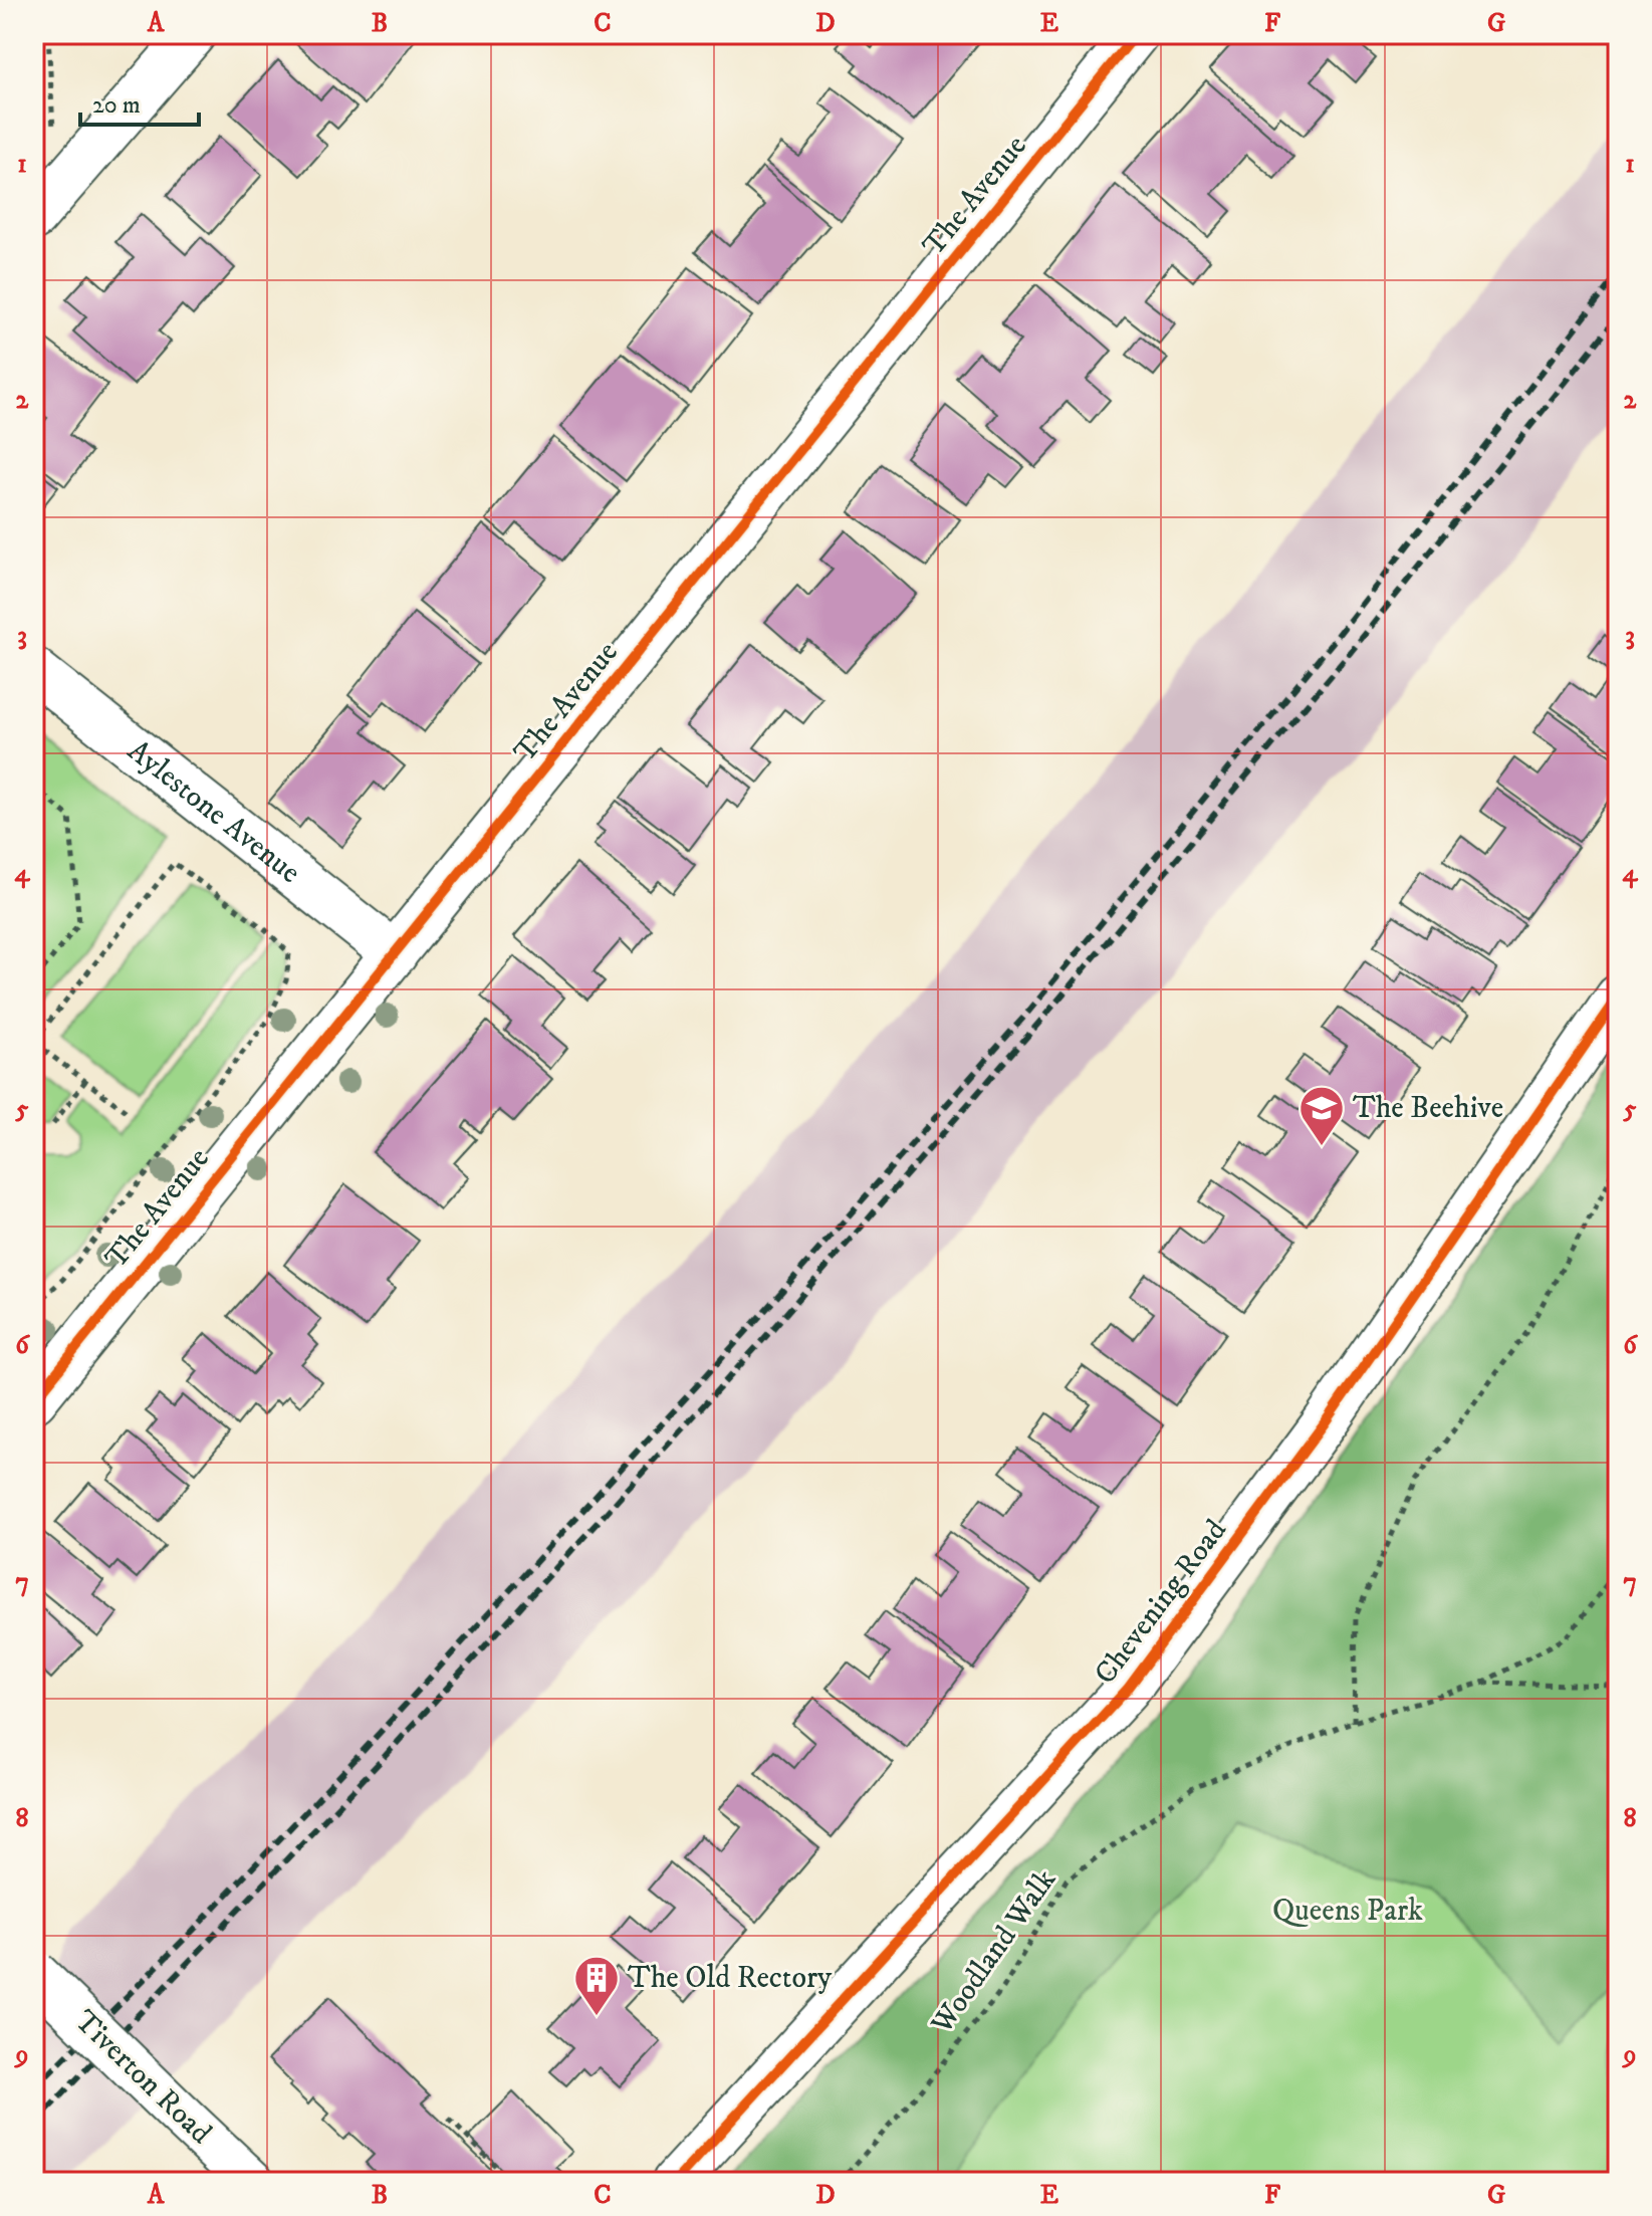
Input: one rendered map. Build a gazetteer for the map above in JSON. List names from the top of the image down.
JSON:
{
  "streets": {
    "street": [
      "The Avenue",
      "Aylestone Avenue",
      "Chevening Road",
      "Tiverton Road"
    ],
    "path": ["Woodland Walk"]
  },
  "crossings": [
    ["The Avenue", "Aylestone Avenue"]
  ],
  "parks": ["Queens Park"],
  "places": {
    "school or university": ["The Beehive"],
    "building": ["The Old Rectory"]
  },
  "scale_bar": "20 m",
  "grid": {
    "columns": [
      "A",
      "B",
      "C",
      "D",
      "E",
      "F",
      "G"
    ],
    "rows": [
      "1",
      "2",
      "3",
      "4",
      "5",
      "6",
      "7",
      "8",
      "9"
    ]
  }
}
